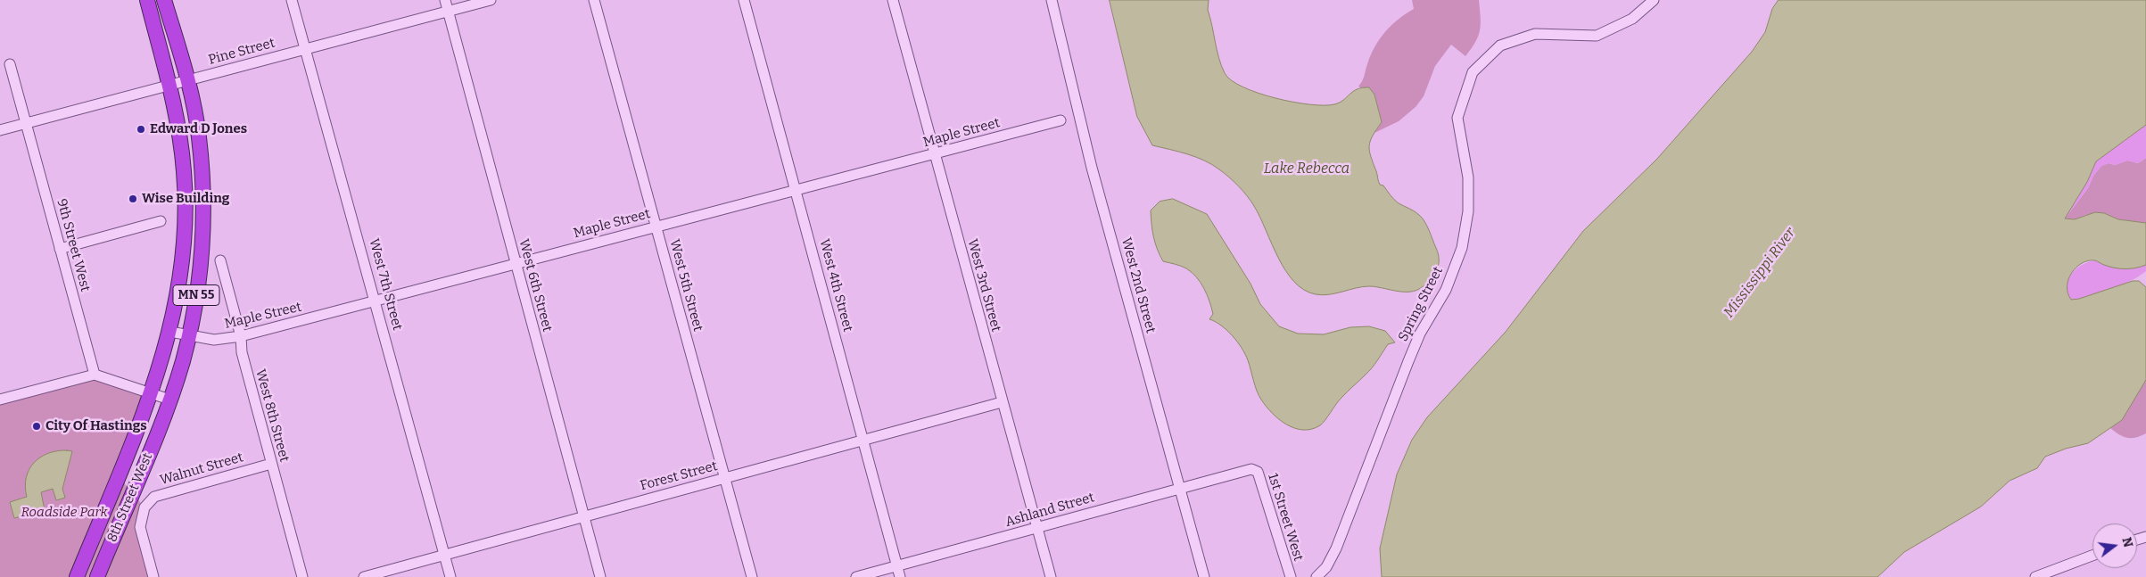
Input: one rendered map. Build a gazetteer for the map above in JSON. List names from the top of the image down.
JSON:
{
  "streets": {
    "highway": ["MN 55", "8th Street West"],
    "street": [
      "Pine Street",
      "Maple Street",
      "9th Street West",
      "West 7th Street",
      "West 6th Street",
      "West 5th Street",
      "West 4th Street",
      "West 3rd Street",
      "West 2nd Street",
      "Spring Street",
      "West 8th Street",
      "Walnut Street",
      "Forest Street",
      "Ashland Street",
      "1st Street West"
    ]
  },
  "crossings": [
    ["Pine Street", "9th Street West"],
    ["Pine Street", "West 7th Street"],
    ["Pine Street", "West 6th Street"],
    ["Pine Street", "8th Street West"],
    ["Maple Street", "West 7th Street"],
    ["Maple Street", "West 6th Street"],
    ["Maple Street", "West 5th Street"],
    ["Maple Street", "West 4th Street"],
    ["Maple Street", "West 3rd Street"],
    ["Maple Street", "West 8th Street"],
    ["Maple Street", "8th Street West"],
    ["West 7th Street", "Forest Street"],
    ["West 6th Street", "Forest Street"],
    ["West 5th Street", "Forest Street"],
    ["West 4th Street", "Forest Street"],
    ["West 4th Street", "Ashland Street"],
    ["West 3rd Street", "Forest Street"],
    ["West 3rd Street", "Ashland Street"],
    ["West 2nd Street", "Ashland Street"],
    ["West 8th Street", "Walnut Street"],
    ["Ashland Street", "1st Street West"]
  ],
  "water": ["Lake Rebecca", "Mississippi River"],
  "parks": ["Roadside Park"],
  "places": ["Edward D Jones", "Wise Building", "City Of Hastings"],
  "north": "right"
}
